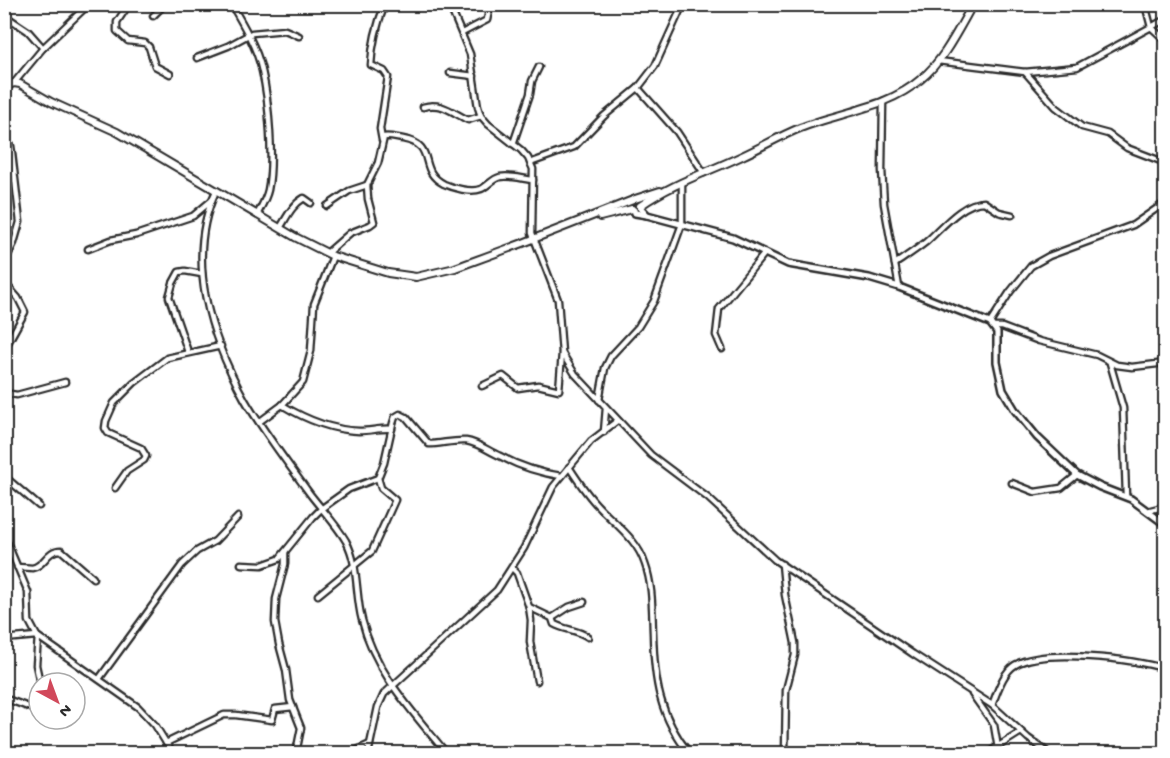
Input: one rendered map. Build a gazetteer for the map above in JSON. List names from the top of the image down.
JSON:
{
  "north": "bottom right"
}
